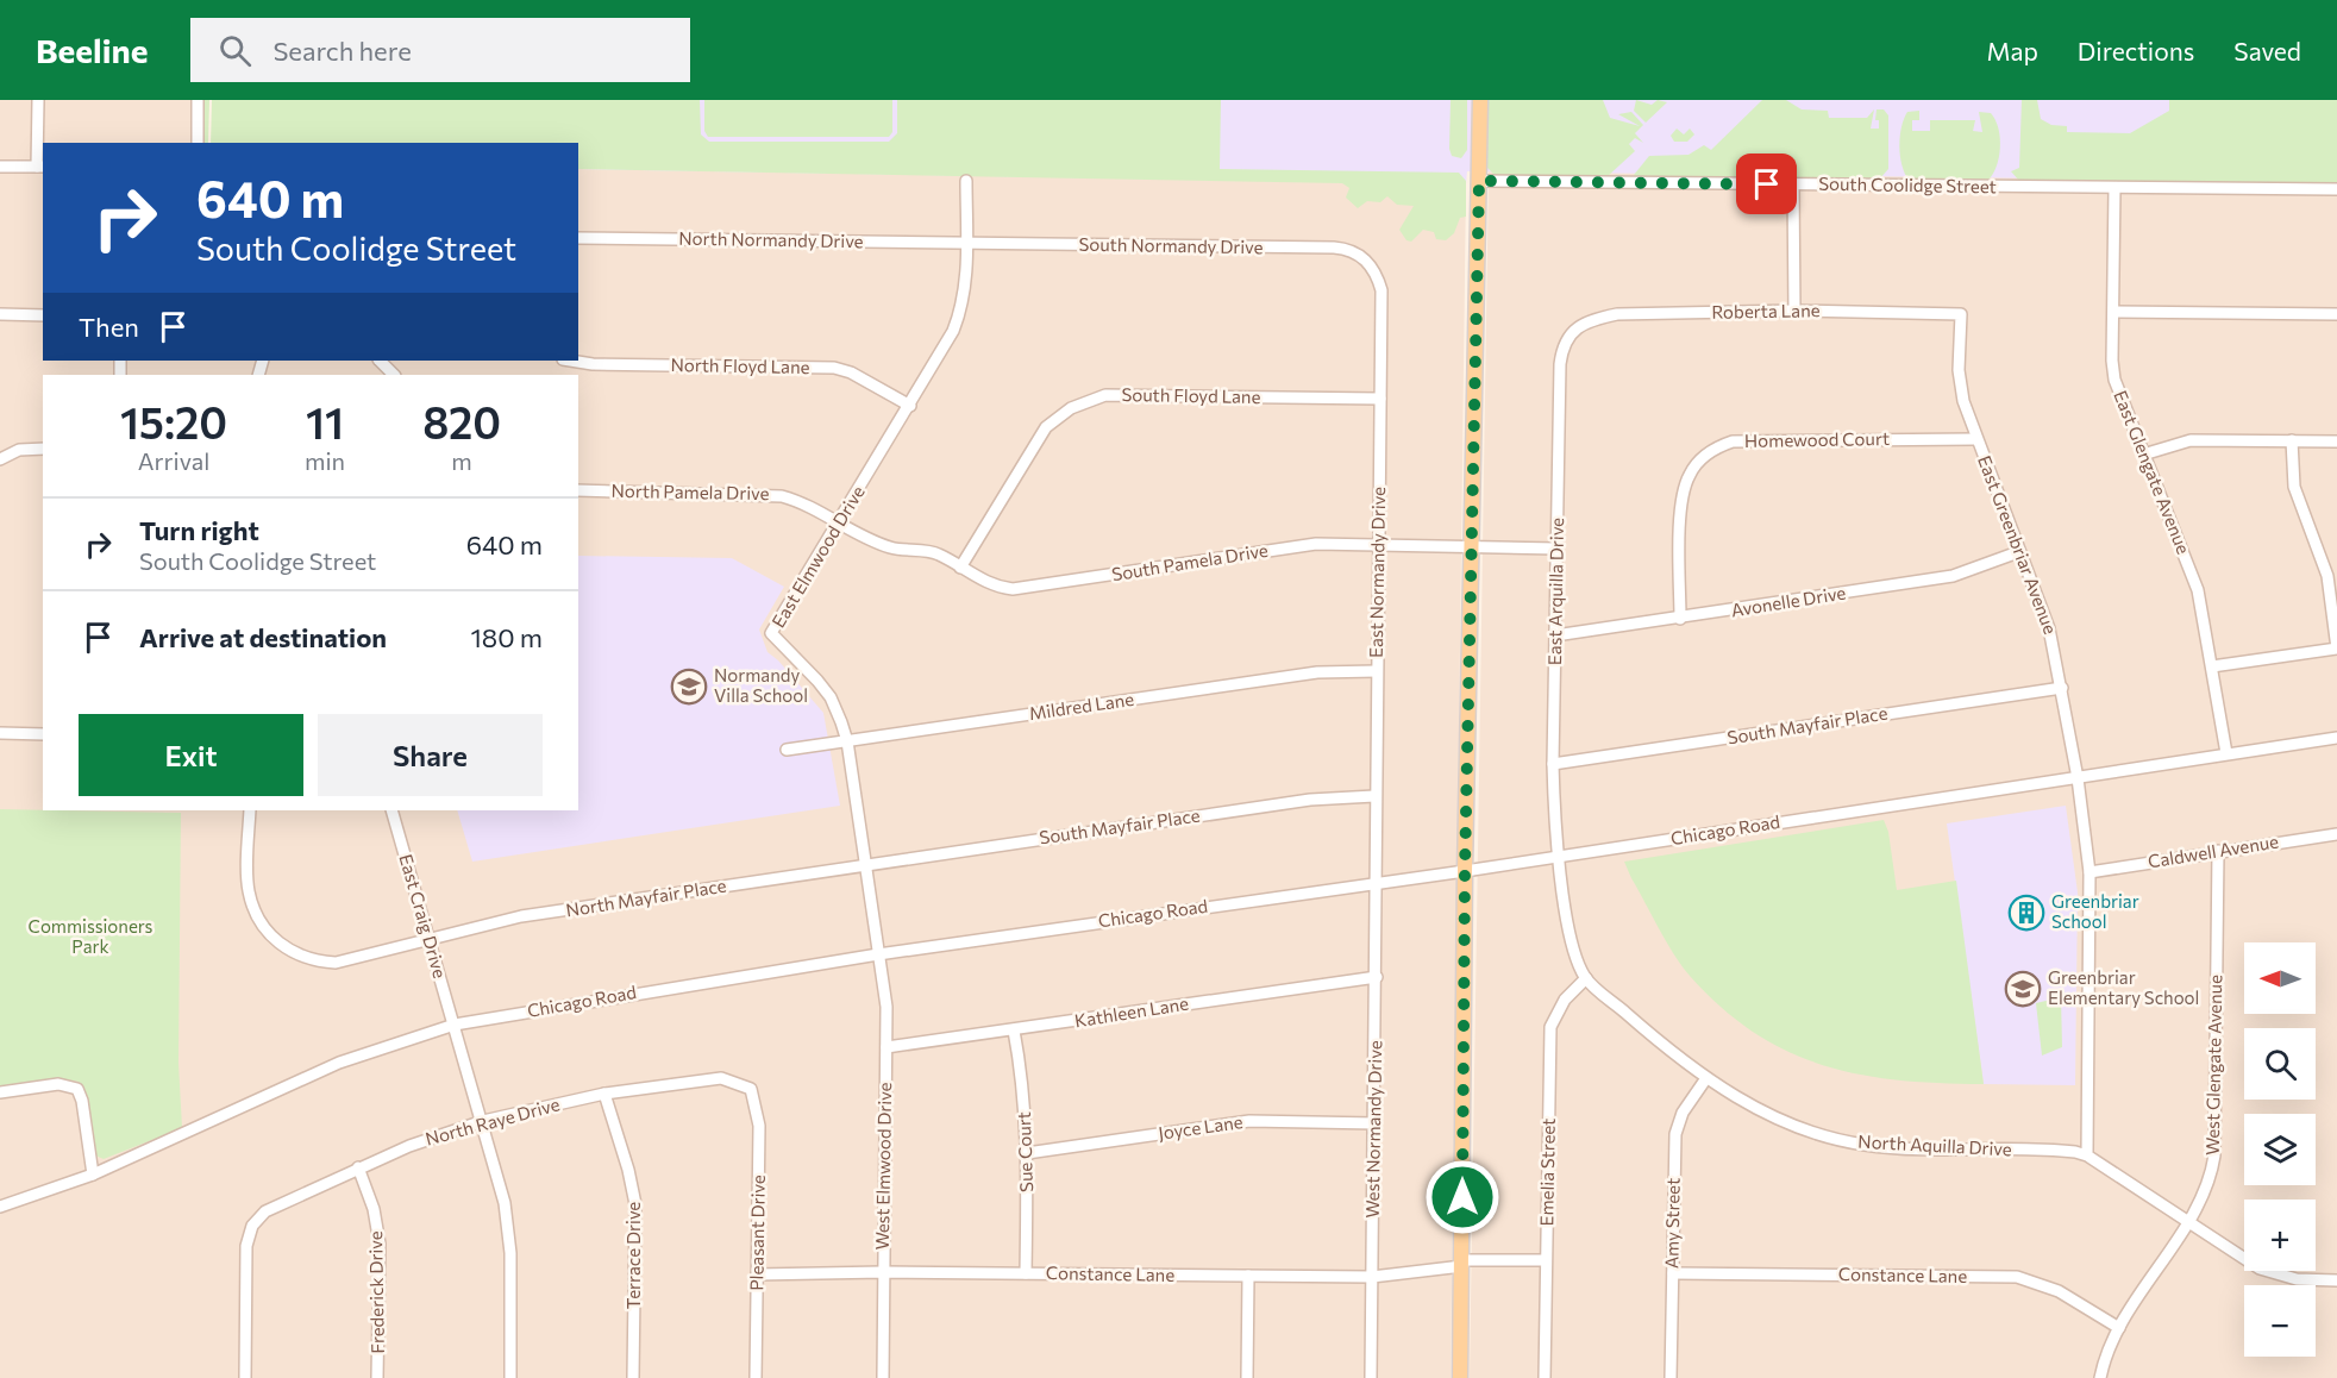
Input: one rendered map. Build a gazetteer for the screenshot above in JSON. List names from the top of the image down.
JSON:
{
  "streets": {
    "street": [
      "South Coolidge Street",
      "North Normandy Drive",
      "South Normandy Drive",
      "Roberta Lane",
      "North Floyd Lane",
      "South Floyd Lane",
      "Homewood Court",
      "East Glengate Avenue",
      "North Pamela Drive",
      "East Greenbriar Avenue",
      "East Elmwood Drive",
      "South Pamela Drive",
      "East Normandy Drive",
      "East Arquilla Drive",
      "Avonelle Drive",
      "Mildred Lane",
      "South Mayfair Place",
      "Chicago Road",
      "Caldwell Avenue",
      "North Mayfair Place",
      "East Craig Drive",
      "Kathleen Lane",
      "West Glengate Avenue",
      "North Raye Drive",
      "Joyce Lane",
      "West Normandy Drive",
      "North Aquilla Drive",
      "Sue Court",
      "West Elmwood Drive",
      "Emelia Street",
      "Amy Street",
      "Pleasant Drive",
      "Terrace Drive",
      "Constance Lane",
      "Frederick Drive"
    ]
  },
  "crossings": [
    ["South Coolidge Street", "East Glengate Avenue"],
    ["North Normandy Drive", "South Normandy Drive"],
    ["North Normandy Drive", "East Elmwood Drive"],
    ["South Normandy Drive", "East Elmwood Drive"],
    ["South Normandy Drive", "East Normandy Drive"],
    ["Roberta Lane", "East Greenbriar Avenue"],
    ["Roberta Lane", "East Arquilla Drive"],
    ["North Floyd Lane", "East Elmwood Drive"],
    ["South Floyd Lane", "South Pamela Drive"],
    ["South Floyd Lane", "East Normandy Drive"],
    ["Homewood Court", "East Greenbriar Avenue"],
    ["Homewood Court", "Avonelle Drive"],
    ["East Glengate Avenue", "Chicago Road"],
    ["North Pamela Drive", "East Elmwood Drive"],
    ["North Pamela Drive", "South Pamela Drive"],
    ["East Greenbriar Avenue", "Avonelle Drive"],
    ["East Greenbriar Avenue", "South Mayfair Place"],
    ["East Greenbriar Avenue", "Chicago Road"],
    ["East Greenbriar Avenue", "Caldwell Avenue"],
    ["East Greenbriar Avenue", "North Aquilla Drive"],
    ["East Elmwood Drive", "South Pamela Drive"],
    ["East Elmwood Drive", "Mildred Lane"],
    ["East Elmwood Drive", "South Mayfair Place"],
    ["East Elmwood Drive", "Chicago Road"],
    ["East Elmwood Drive", "North Mayfair Place"],
    ["East Elmwood Drive", "West Elmwood Drive"],
    ["South Pamela Drive", "East Normandy Drive"],
    ["South Pamela Drive", "East Arquilla Drive"],
    ["East Normandy Drive", "Mildred Lane"],
    ["East Normandy Drive", "South Mayfair Place"],
    ["East Normandy Drive", "Chicago Road"],
    ["East Normandy Drive", "West Normandy Drive"],
    ["East Arquilla Drive", "Avonelle Drive"],
    ["East Arquilla Drive", "South Mayfair Place"],
    ["East Arquilla Drive", "Chicago Road"],
    ["East Arquilla Drive", "North Aquilla Drive"],
    ["South Mayfair Place", "North Mayfair Place"],
    ["Chicago Road", "East Craig Drive"],
    ["Chicago Road", "West Normandy Drive"],
    ["Chicago Road", "North Aquilla Drive"],
    ["Chicago Road", "West Elmwood Drive"],
    ["Caldwell Avenue", "West Glengate Avenue"],
    ["North Mayfair Place", "East Craig Drive"],
    ["East Craig Drive", "North Raye Drive"],
    ["Kathleen Lane", "West Normandy Drive"],
    ["Kathleen Lane", "Sue Court"],
    ["Kathleen Lane", "West Elmwood Drive"],
    ["West Glengate Avenue", "North Aquilla Drive"],
    ["West Glengate Avenue", "Constance Lane"],
    ["North Raye Drive", "Pleasant Drive"],
    ["North Raye Drive", "Terrace Drive"],
    ["North Raye Drive", "Frederick Drive"],
    ["Joyce Lane", "West Normandy Drive"],
    ["Joyce Lane", "Sue Court"],
    ["West Normandy Drive", "Constance Lane"],
    ["North Aquilla Drive", "Emelia Street"],
    ["North Aquilla Drive", "Amy Street"],
    ["Sue Court", "Constance Lane"],
    ["West Elmwood Drive", "Constance Lane"],
    ["Emelia Street", "Constance Lane"],
    ["Amy Street", "Constance Lane"],
    ["Pleasant Drive", "Constance Lane"]
  ],
  "parks": ["Commissioners Park"],
  "places": {
    "school or university": ["Normandy Villa School", "Greenbriar Elementary School"],
    "building": ["Greenbriar School"]
  },
  "north": "left",
  "page": {
    "header": "Beeline",
    "search": "Search here",
    "nav": ["Map", "Directions", "Saved"],
    "turn": ["640 m", "South Coolidge Street"],
    "then": "Then",
    "eta": [
      "15:20",
      "Arrival",
      "11",
      "min",
      "820",
      "m"
    ],
    "list": [
      {
        "name": "Turn right",
        "note": "South Coolidge Street",
        "value": "640 m"
      },
      {
        "name": "Arrive at destination",
        "value": "180 m"
      }
    ],
    "buttons": ["Exit", "Share"],
    "map_buttons": ["+", "−"]
  }
}
